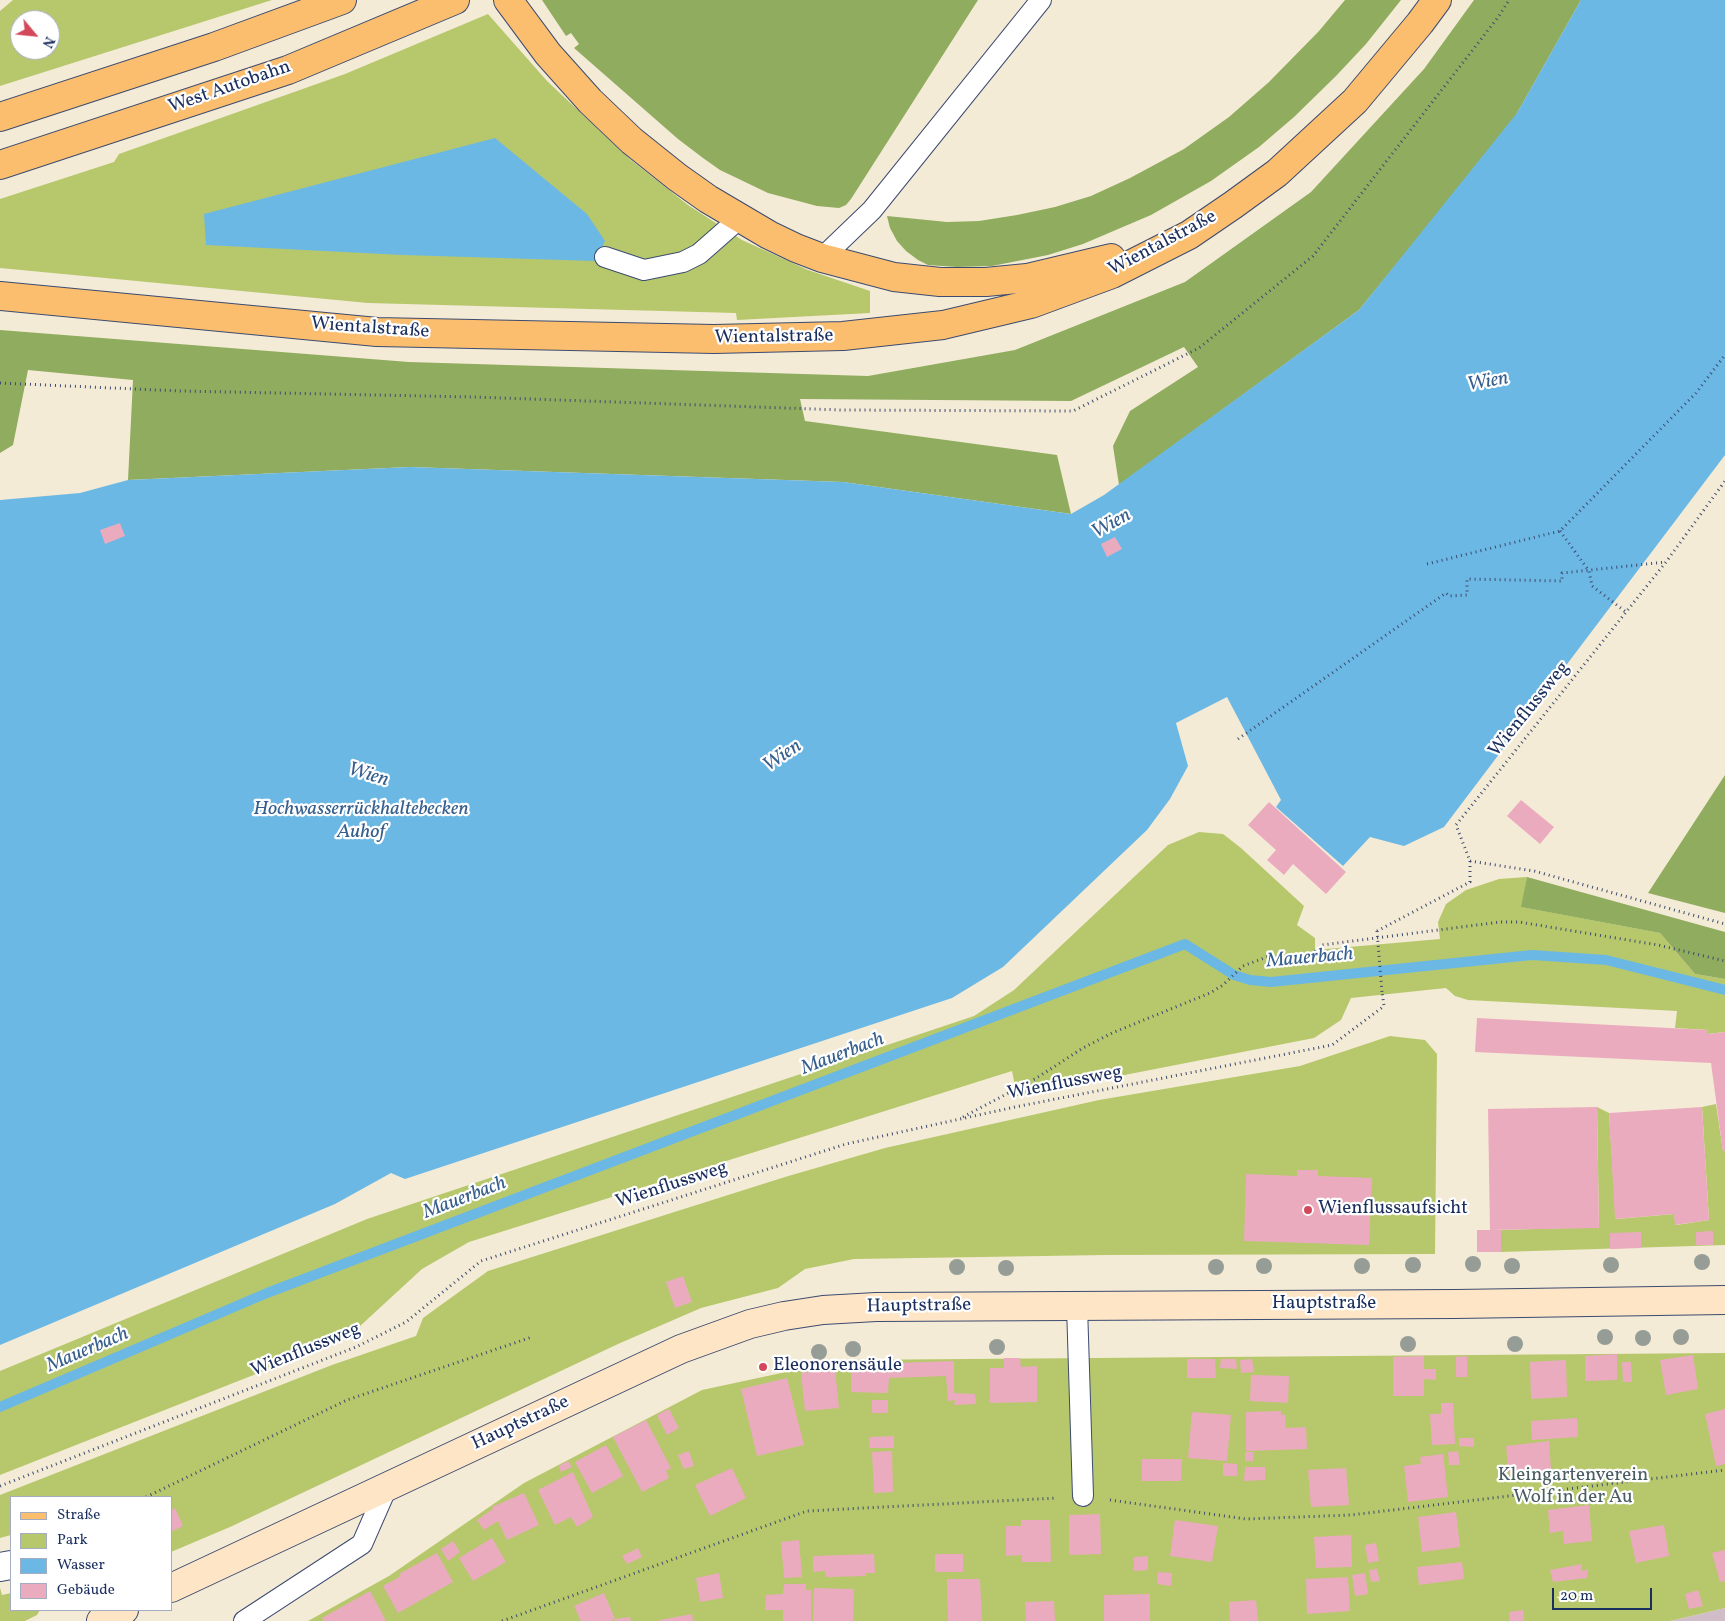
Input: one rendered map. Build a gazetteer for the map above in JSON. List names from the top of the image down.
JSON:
{
  "streets": {
    "main road": ["West Autobahn", "Wientalstraße", "Hauptstraße"],
    "path": ["Wienflussweg"]
  },
  "water": ["Wien", "Hochwasserrückhaltebecken Auhof", "Mauerbach"],
  "parks": ["Kleingartenverein Wolf in der Au"],
  "places": ["Wienflussaufsicht", "Eleonorensäule"],
  "legend": [
    "Straße",
    "Park",
    "Wasser",
    "Gebäude"
  ],
  "scale_bar": "20 m",
  "north": "bottom right"
}
